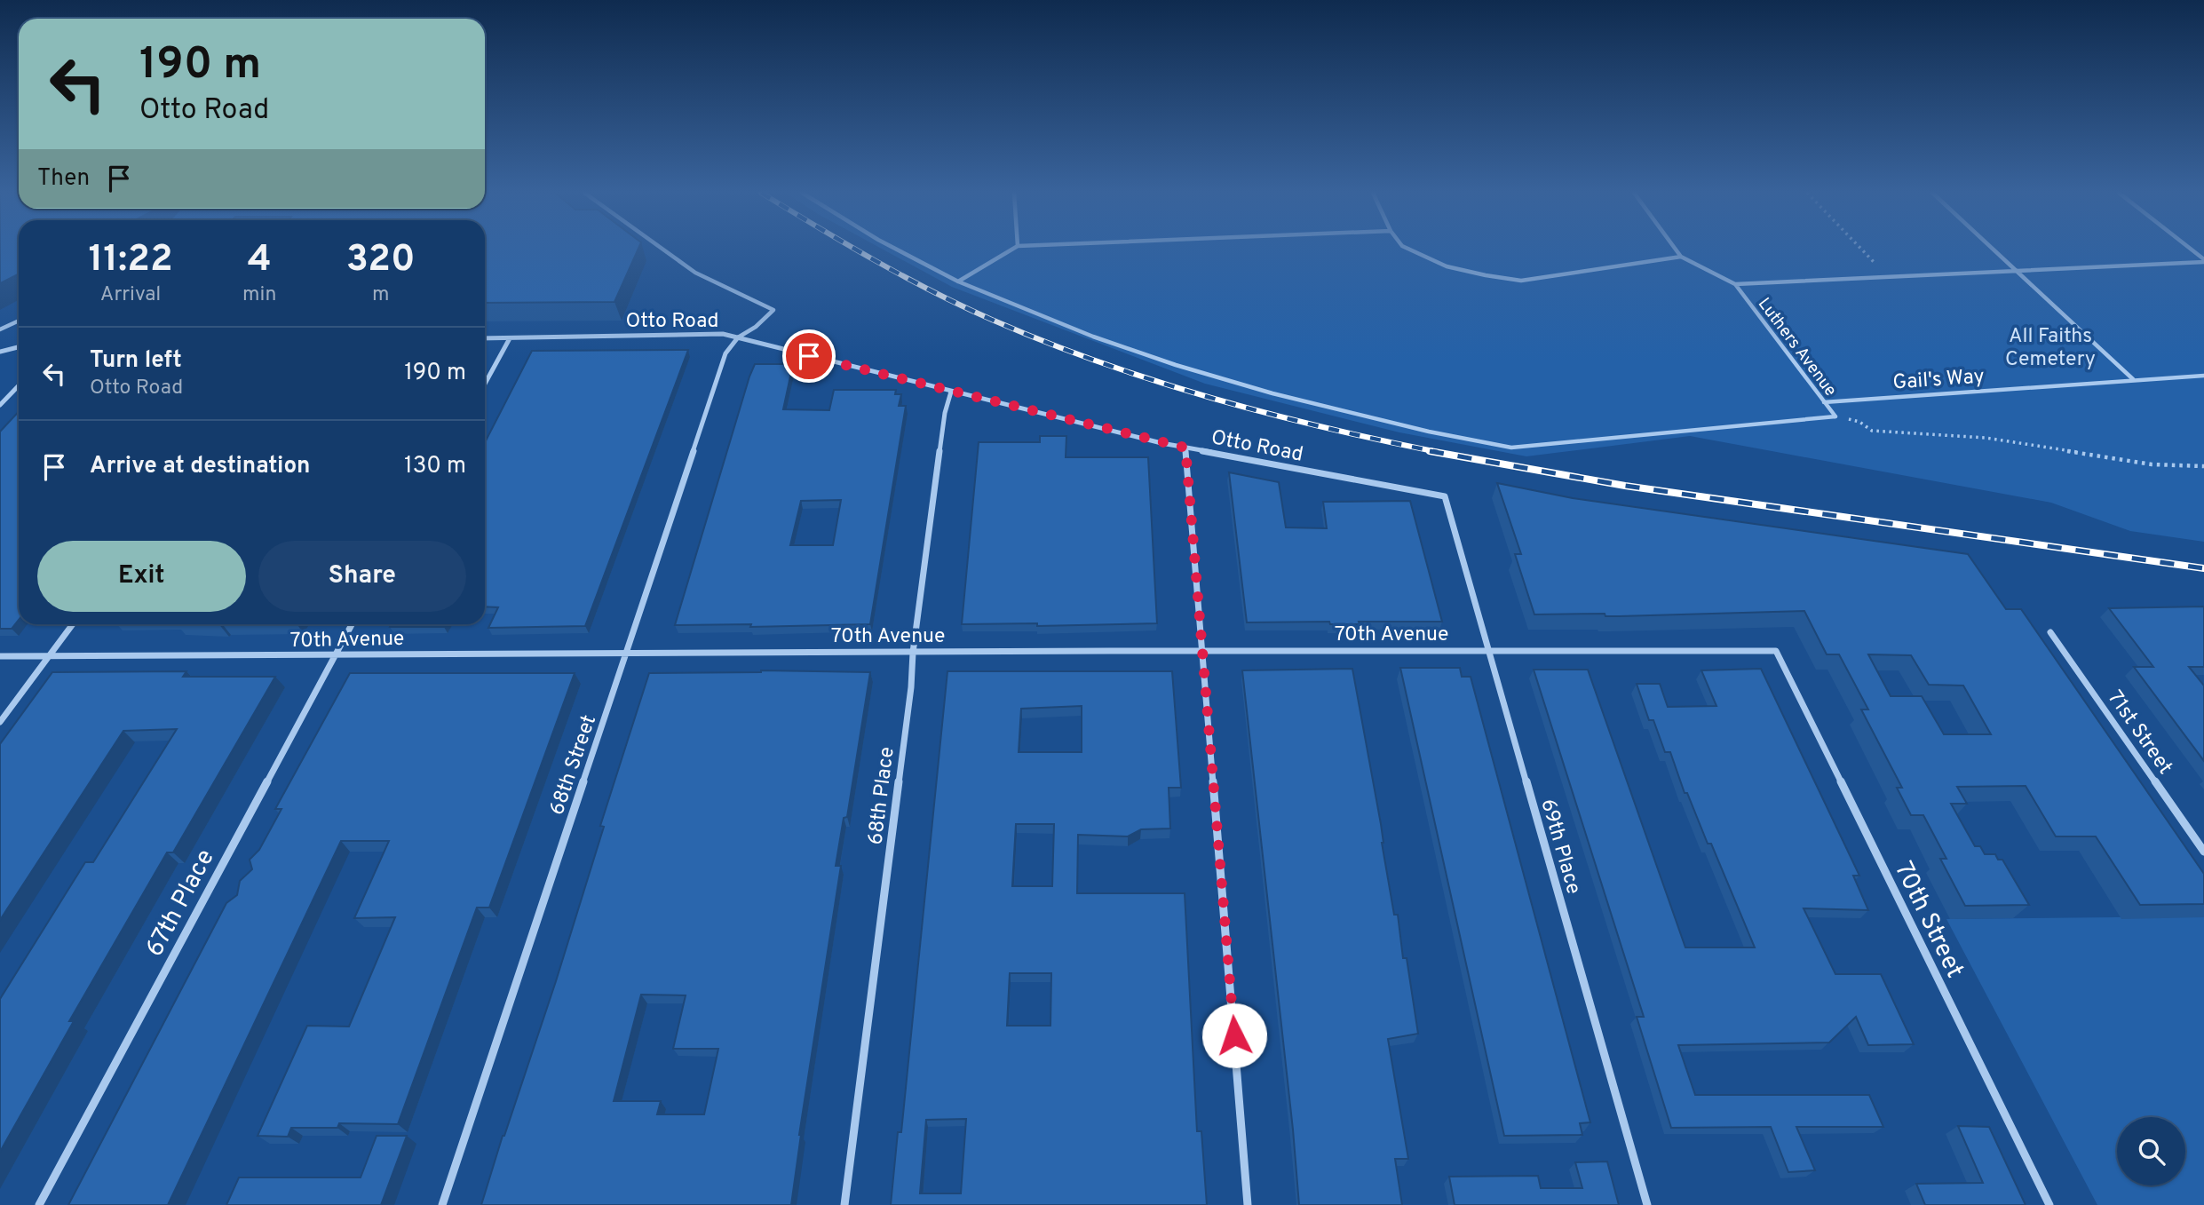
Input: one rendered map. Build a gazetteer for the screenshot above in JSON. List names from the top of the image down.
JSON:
{
  "streets": {
    "street": [
      "Otto Road",
      "70th Avenue",
      "71st Street",
      "68th Street",
      "68th Place",
      "69th Place",
      "67th Place",
      "70th Street"
    ],
    "lane": ["Luthers Avenue", "Gail's Way"]
  },
  "crossings": [
    ["Otto Road", "68th Street"],
    ["Otto Road", "68th Place"],
    ["Otto Road", "69th Place"],
    ["Luthers Avenue", "Gail's Way"],
    ["70th Avenue", "68th Street"],
    ["70th Avenue", "68th Place"],
    ["70th Avenue", "69th Place"],
    ["70th Avenue", "67th Place"],
    ["70th Avenue", "70th Street"]
  ],
  "parks": ["All Faiths Cemetery"],
  "page": {
    "turn": ["190 m", "Otto Road"],
    "then": "Then",
    "eta": [
      "11:22",
      "Arrival",
      "4",
      "min",
      "320",
      "m"
    ],
    "list": [
      {
        "name": "Turn left",
        "note": "Otto Road",
        "value": "190 m"
      },
      {
        "name": "Arrive at destination",
        "value": "130 m"
      }
    ],
    "buttons": ["Exit", "Share"]
  }
}
